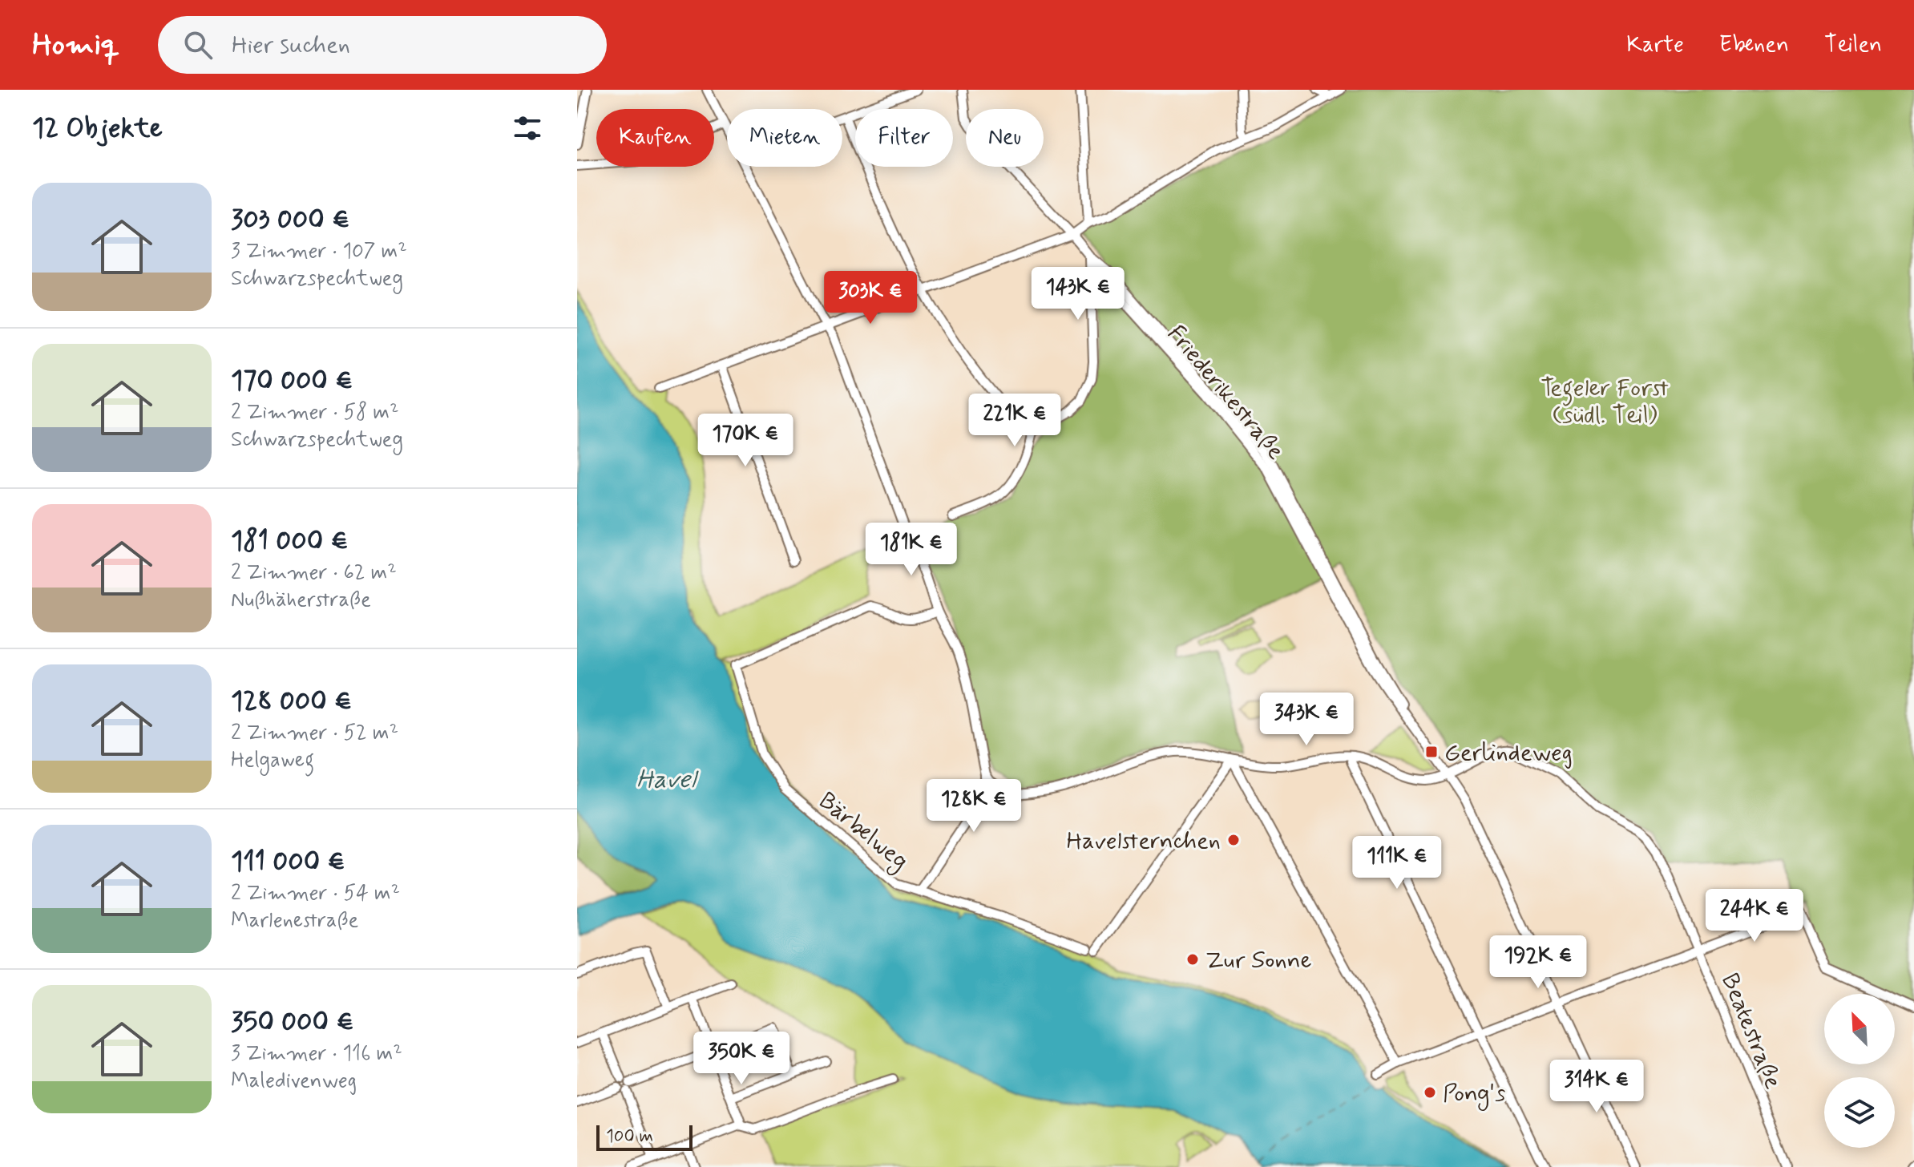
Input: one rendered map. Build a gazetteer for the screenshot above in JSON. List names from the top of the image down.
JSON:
{
  "streets": {
    "street": ["Friederikestraße", "Bärbelweg", "Beatestraße"]
  },
  "crossings": [
    ["Friederikestraße", "Beatestraße"]
  ],
  "water": ["Havel"],
  "parks": ["Tegeler Forst (südl. Teil)"],
  "places": {
    "transit": ["Gerlindeweg"],
    "other": ["Havelsternchen", "Zur Sonne", "Pong's"]
  },
  "scale_bar": "100 m",
  "north": "top left",
  "page": {
    "header": "Homiq",
    "search": "Hier suchen",
    "nav": ["Karte", "Ebenen", "Teilen"],
    "heading": "12 Objekte",
    "chip": [
      "Kaufen",
      "Mieten",
      "Filter",
      "Neu"
    ],
    "list": [
      {
        "name": "303 000 €",
        "note": "3 Zimmer · 107 m² · Schwarzspechtweg"
      },
      {
        "name": "170 000 €",
        "note": "2 Zimmer · 58 m² · Schwarzspechtweg"
      },
      {
        "name": "181 000 €",
        "note": "2 Zimmer · 62 m² · Nußhäherstraße"
      },
      {
        "name": "128 000 €",
        "note": "2 Zimmer · 52 m² · Helgaweg"
      },
      {
        "name": "111 000 €",
        "note": "2 Zimmer · 54 m² · Marlenestraße"
      },
      {
        "name": "350 000 €",
        "note": "3 Zimmer · 116 m² · Maledivenweg"
      }
    ],
    "price": [
      "143K €",
      "303K €",
      "221K €",
      "170K €",
      "181K €",
      "343K €",
      "128K €",
      "111K €",
      "244K €",
      "192K €",
      "350K €",
      "314K €"
    ],
    "scale": "100 m"
  }
}
